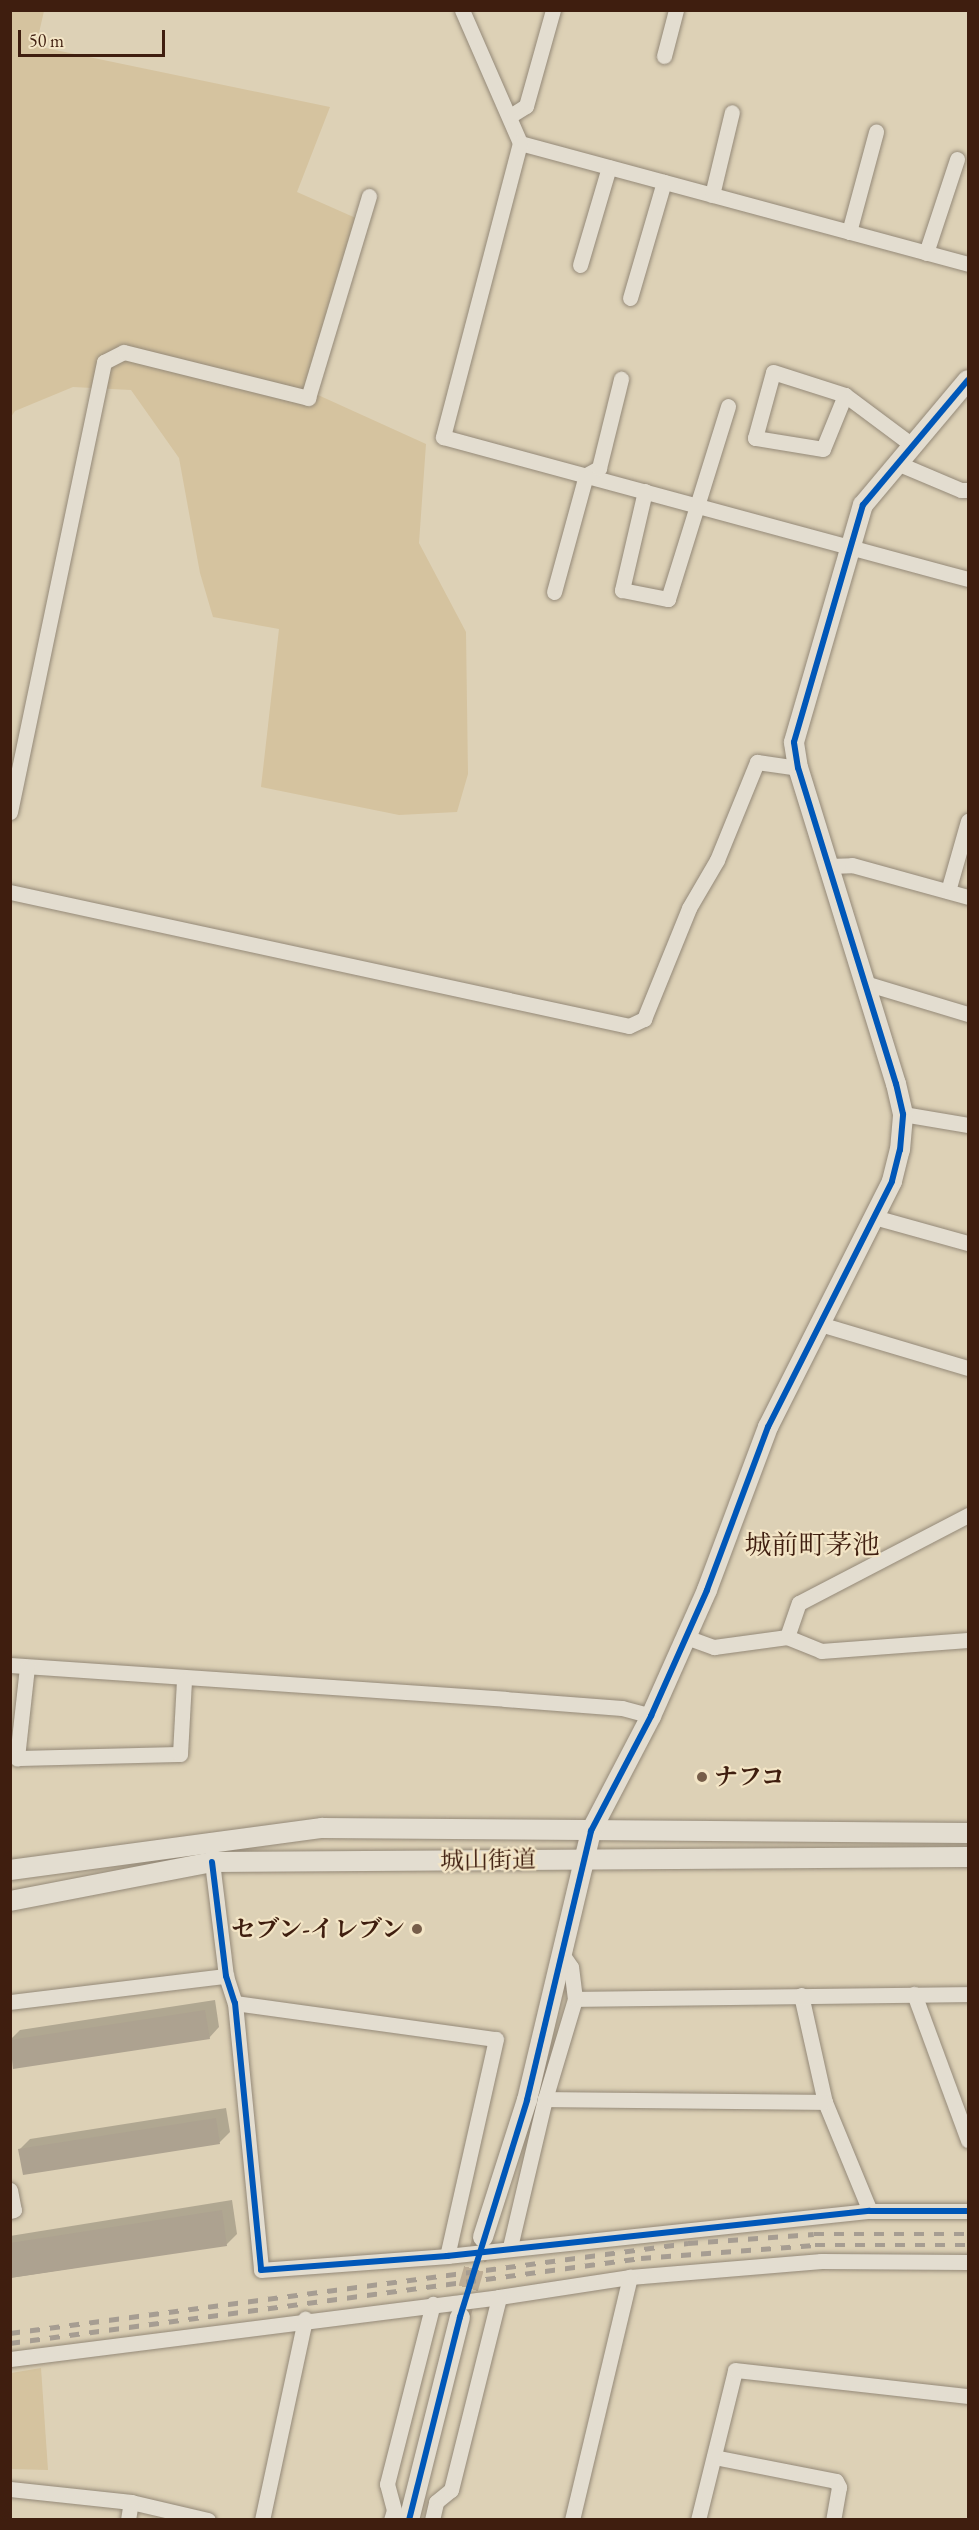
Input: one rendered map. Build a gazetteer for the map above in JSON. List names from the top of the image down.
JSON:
{
  "streets": {
    "street": ["城山街道"]
  },
  "districts": ["城前町茅池"],
  "places": ["ナフコ", "セブン-イレブン"],
  "scale_bar": "50 m"
}
